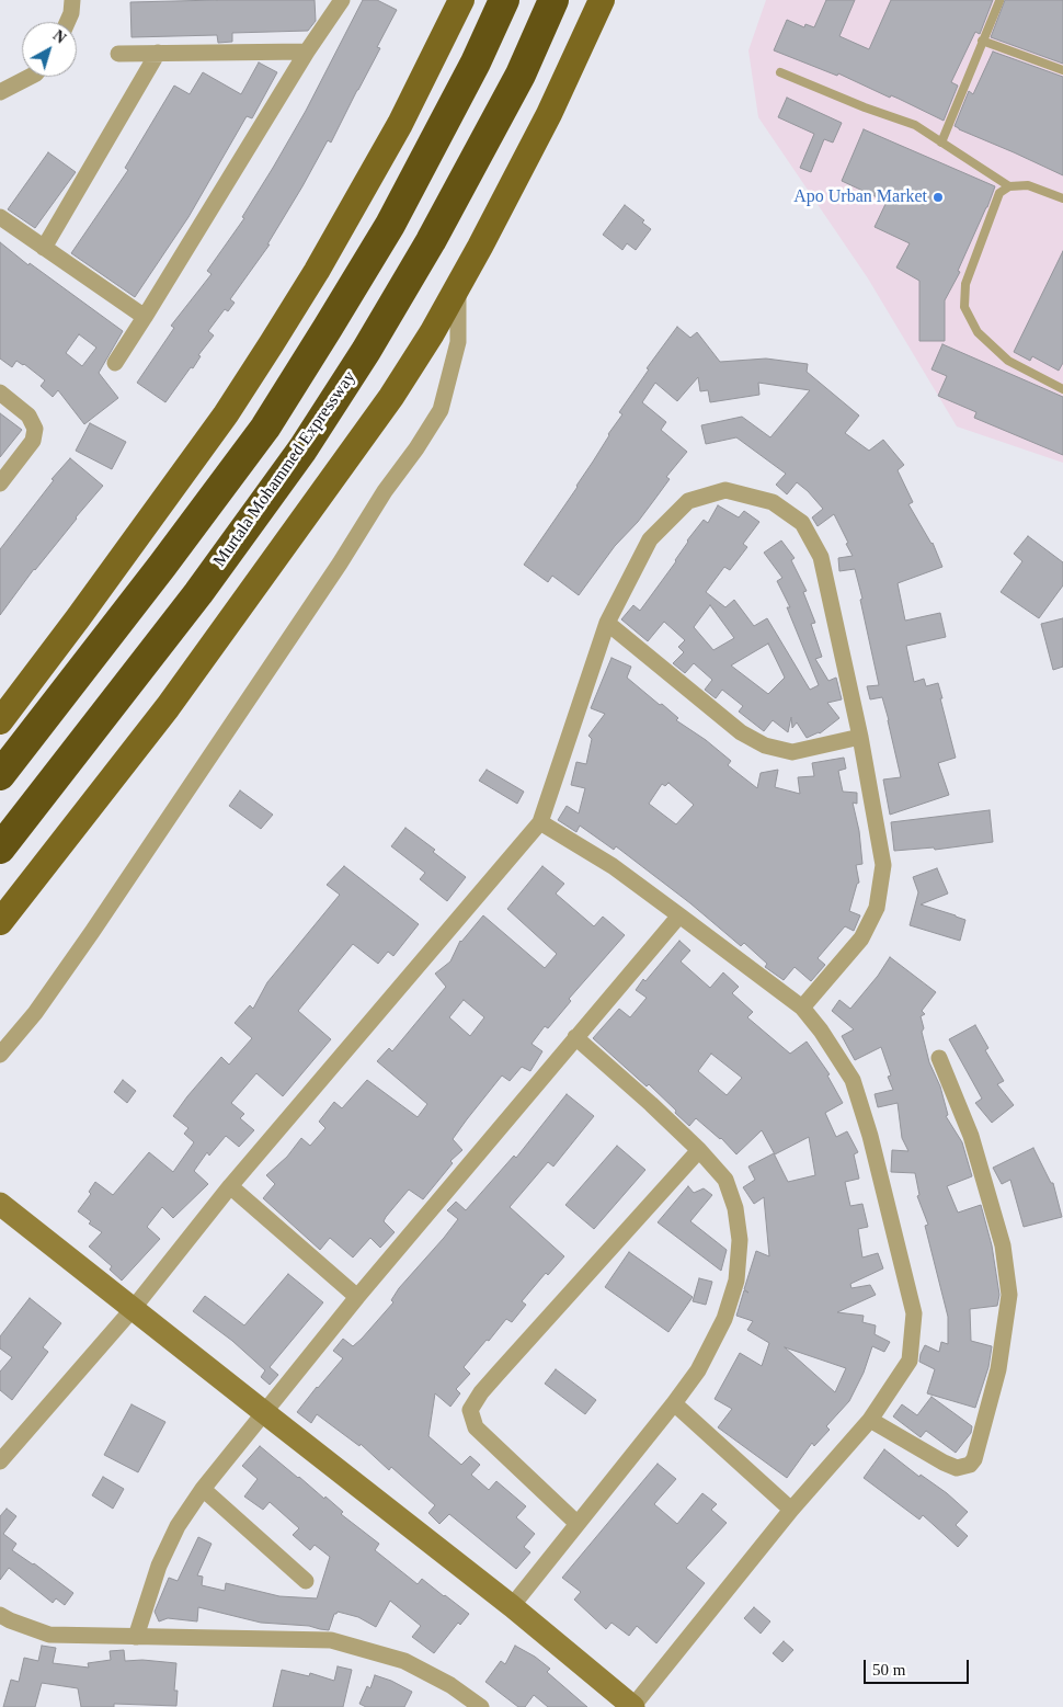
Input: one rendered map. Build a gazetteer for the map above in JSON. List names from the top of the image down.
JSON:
{
  "streets": {
    "highway": ["Murtala Mohammed Expressway"]
  },
  "places": ["Apo Urban Market"],
  "scale_bar": "50 m",
  "north": "top right"
}
